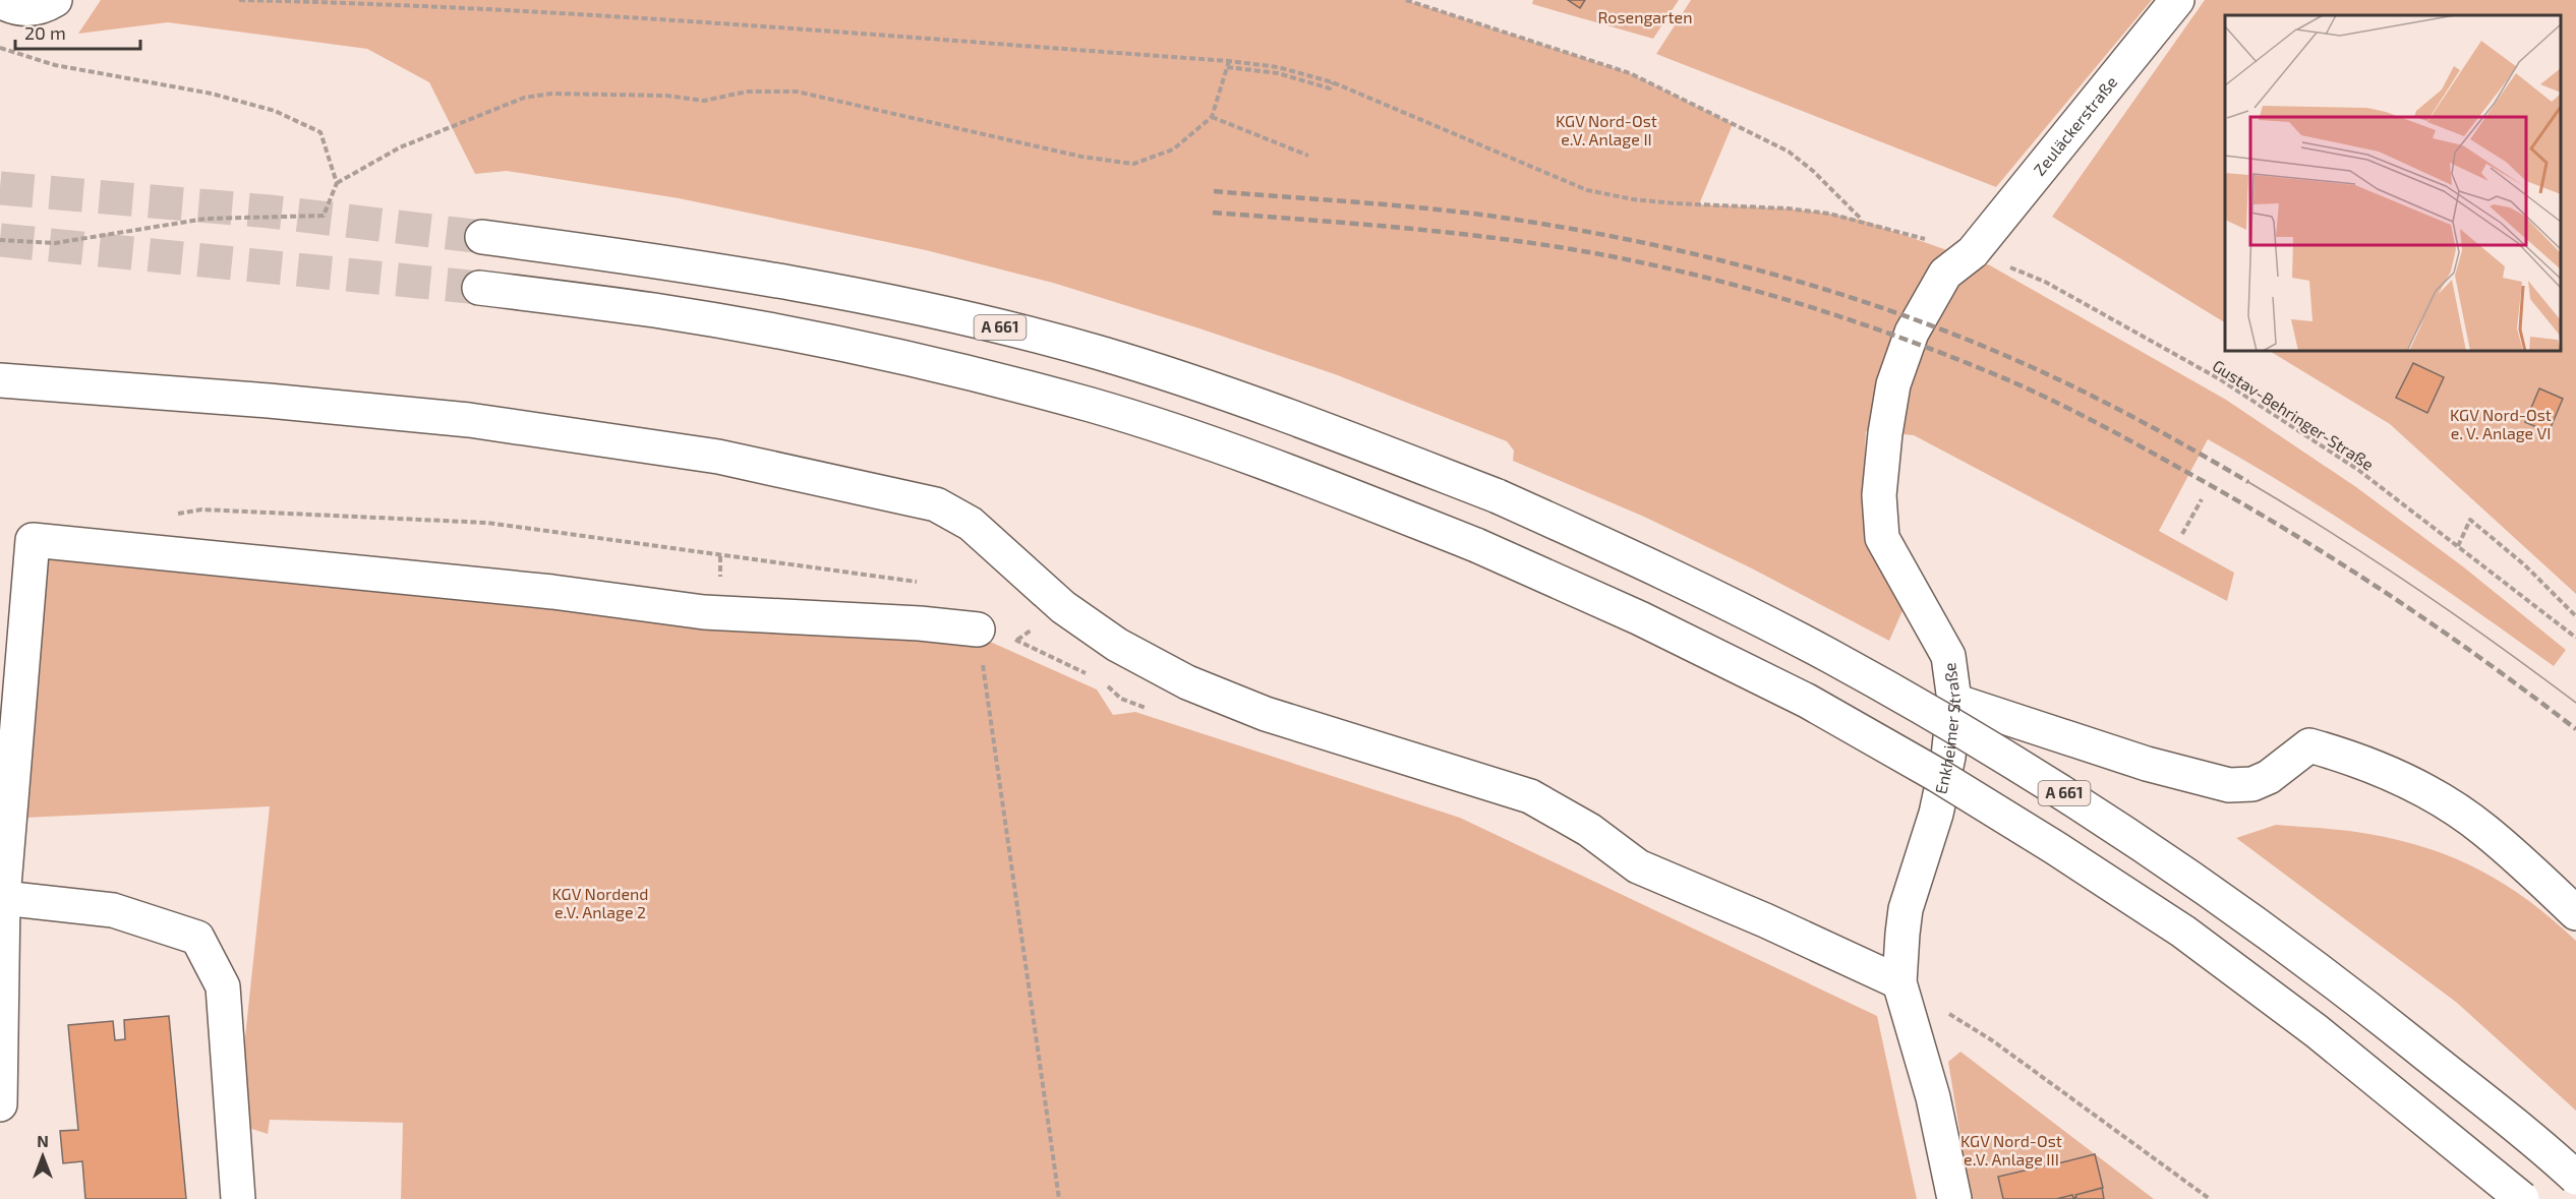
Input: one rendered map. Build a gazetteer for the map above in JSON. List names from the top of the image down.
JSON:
{
  "streets": {
    "main road": ["Zeuläckerstraße", "A 661", "Enkheimer Straße"],
    "path": ["Gustav-Behringer-Straße"]
  },
  "crossings": [
    ["Zeuläckerstraße", "Gustav-Behringer-Straße"],
    ["Zeuläckerstraße", "Enkheimer Straße"],
    ["Gustav-Behringer-Straße", "Enkheimer Straße"]
  ],
  "parks": [
    "Rosengarten",
    "KGV Nord-Ost e.V. Anlage II",
    "KGV Nord-Ost e. V. Anlage VI",
    "KGV Nordend e.V. Anlage 2",
    "KGV Nord-Ost e.V. Anlage III"
  ],
  "scale_bar": "20 m",
  "north": "top"
}
